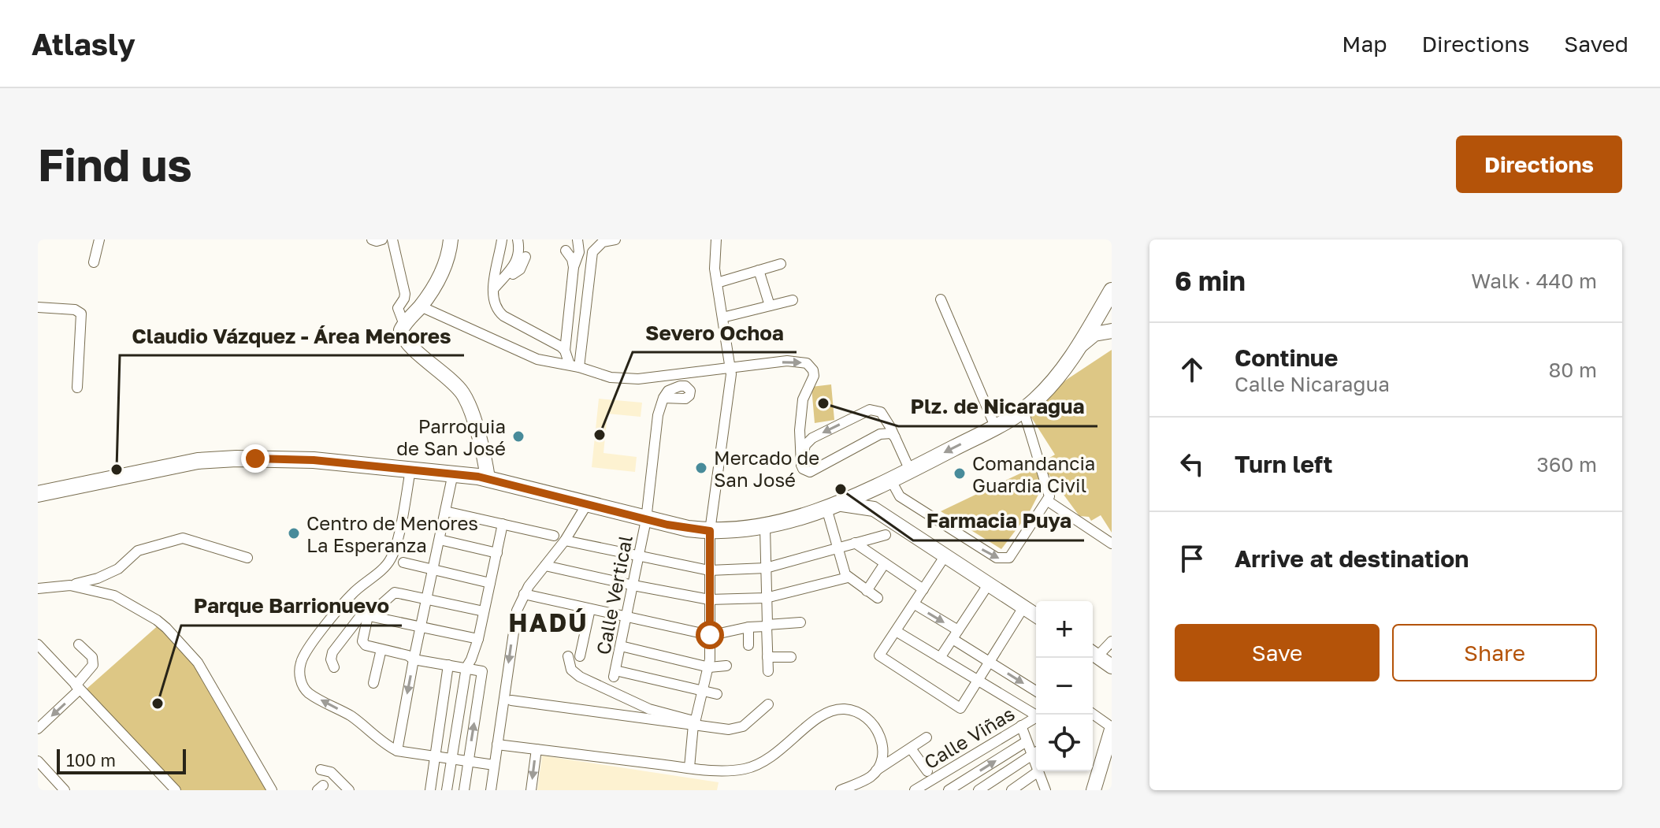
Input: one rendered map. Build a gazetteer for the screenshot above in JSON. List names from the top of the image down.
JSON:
{
  "streets": {
    "street": ["Calle Vertical", "Calle Viñas"]
  },
  "districts": ["HADÚ"],
  "places": [
    "Plz. de Nicaragua",
    "Severo Ochoa",
    "Parroquia de San José",
    "Mercado de San José",
    "Claudio Vázquez - Área Menores",
    "Comandancia Guardia Civil",
    "Farmacia Puya",
    "Centro de Menores La Esperanza",
    "Parque Barrionuevo"
  ],
  "scale_bar": "100 m",
  "page": {
    "header": "Atlasly",
    "nav": ["Map", "Directions", "Saved"],
    "buttons": [
      "Directions",
      ["Save", "Share"]
    ],
    "title": "Find us",
    "heading": ["6 min", "Walk · 440 m"],
    "list": [
      ["Continue", "Calle Nicaragua", "80 m"],
      ["Turn left", "360 m"],
      "Arrive at destination"
    ],
    "map_buttons": ["+", "−"],
    "scale": "100 m"
  }
}
